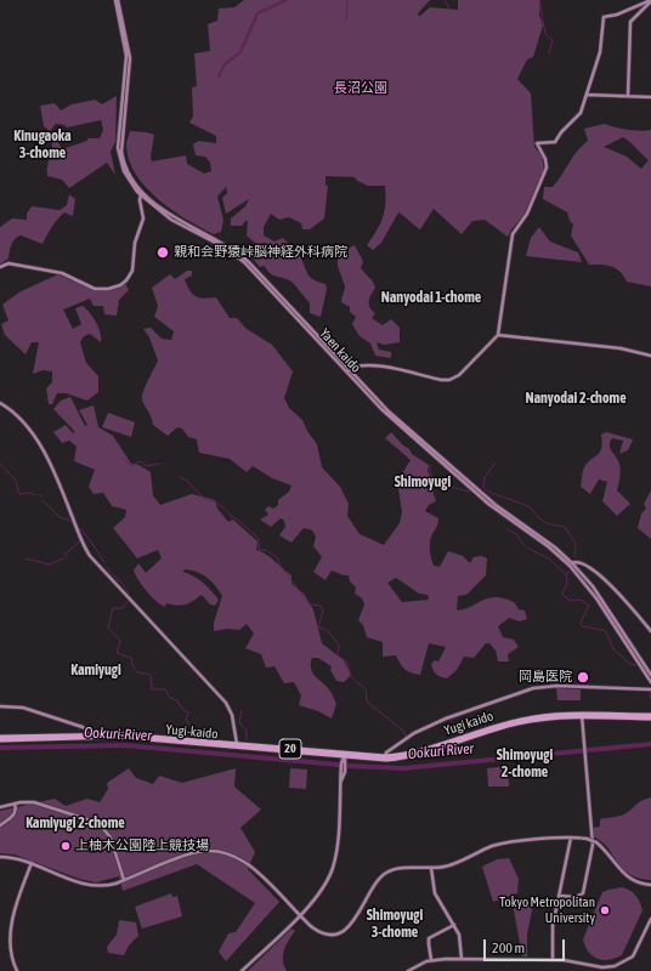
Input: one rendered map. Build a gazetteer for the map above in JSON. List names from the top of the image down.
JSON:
{
  "streets": {
    "main road": ["Yugi kaido", "Yugi-kaido", "20"],
    "street": ["Yaen kaido"]
  },
  "crossings": [
    ["Yugi kaido", "Yugi-kaido"]
  ],
  "districts": [
    "Kinugaoka 3-chome",
    "Nanyodai 1-chome",
    "Nanyodai 2-chome",
    "Shimoyugi",
    "Kamiyugi",
    "Shimoyugi 2-chome",
    "Kamiyugi 2-chome",
    "Shimoyugi 3-chome"
  ],
  "water": ["Ookuri-River", "Ookuri River"],
  "parks": ["長沼公園"],
  "places": [
    "親和会野猿峠脳神経外科病院",
    "岡島医院",
    "上柚木公園陸上競技場",
    "Tokyo Metropolitan University"
  ],
  "scale_bar": "200 m"
}
